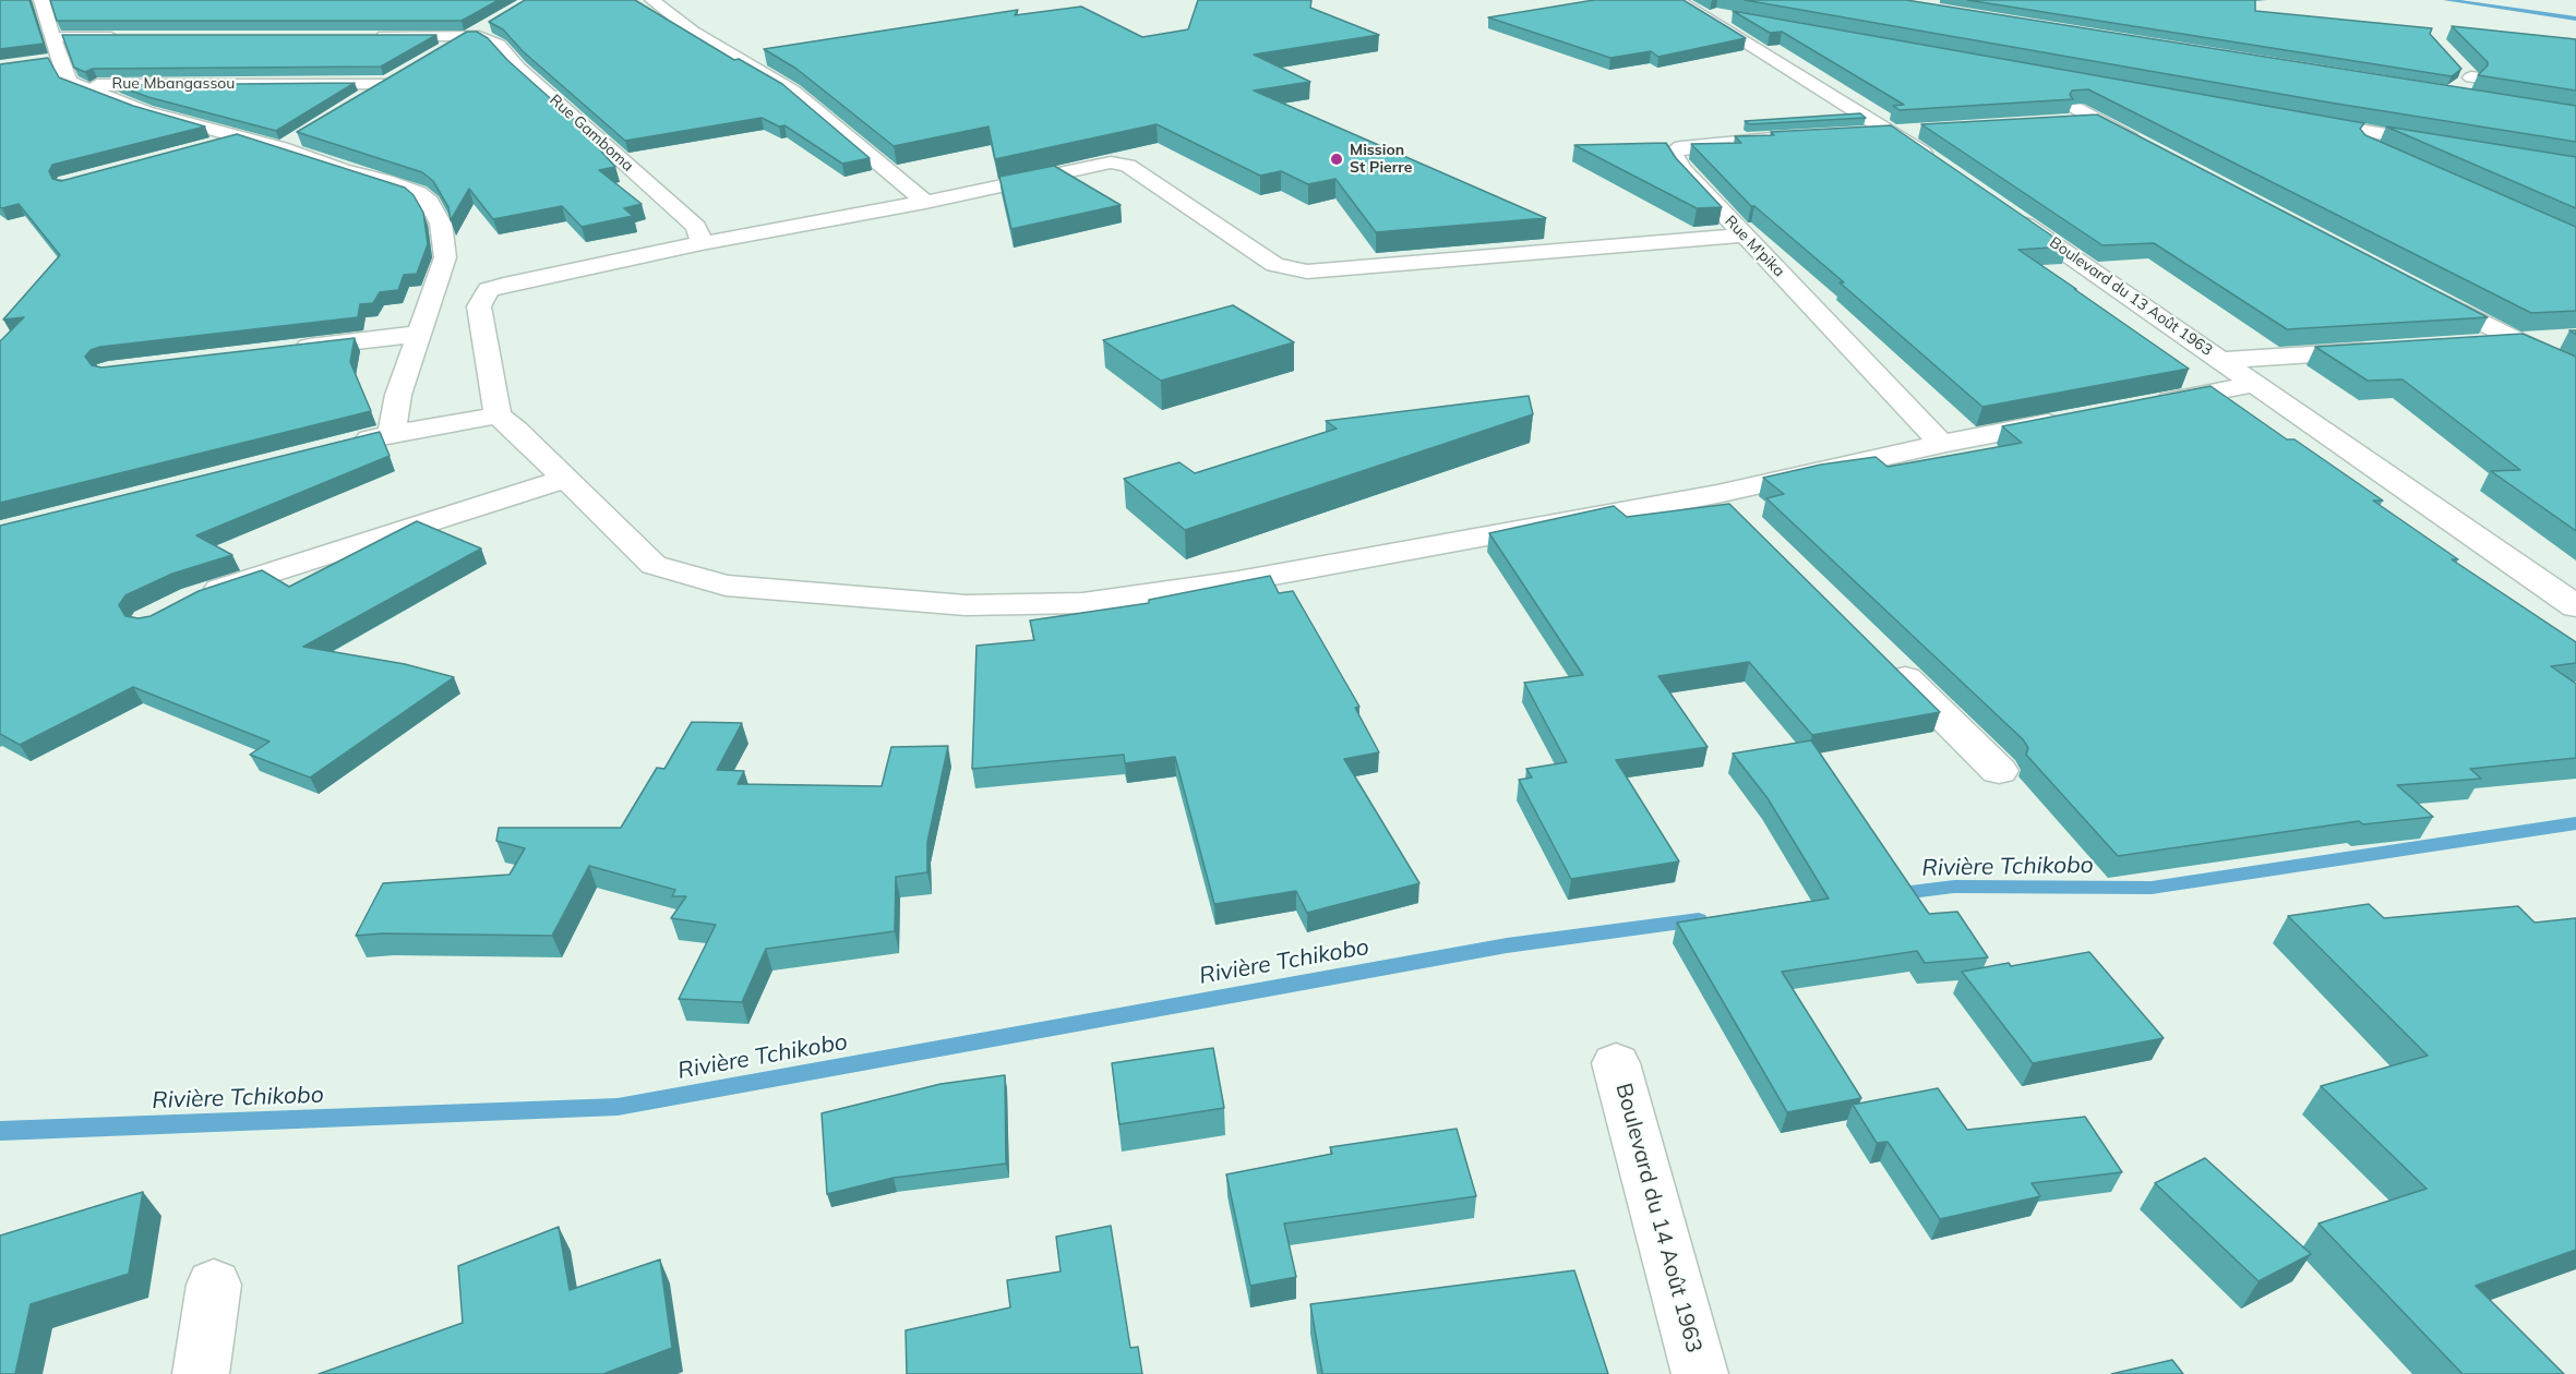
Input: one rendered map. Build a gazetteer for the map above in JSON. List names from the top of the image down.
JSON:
{
  "streets": {
    "street": [
      "Rue Mbangassou",
      "Rue Gamboma",
      "Rue M'pika",
      "Boulevard du 13 Août 1963",
      "Boulevard du 14 Août 1963"
    ]
  },
  "water": ["Rivière Tchikobo"],
  "places": ["Mission St Pierre"]
}
